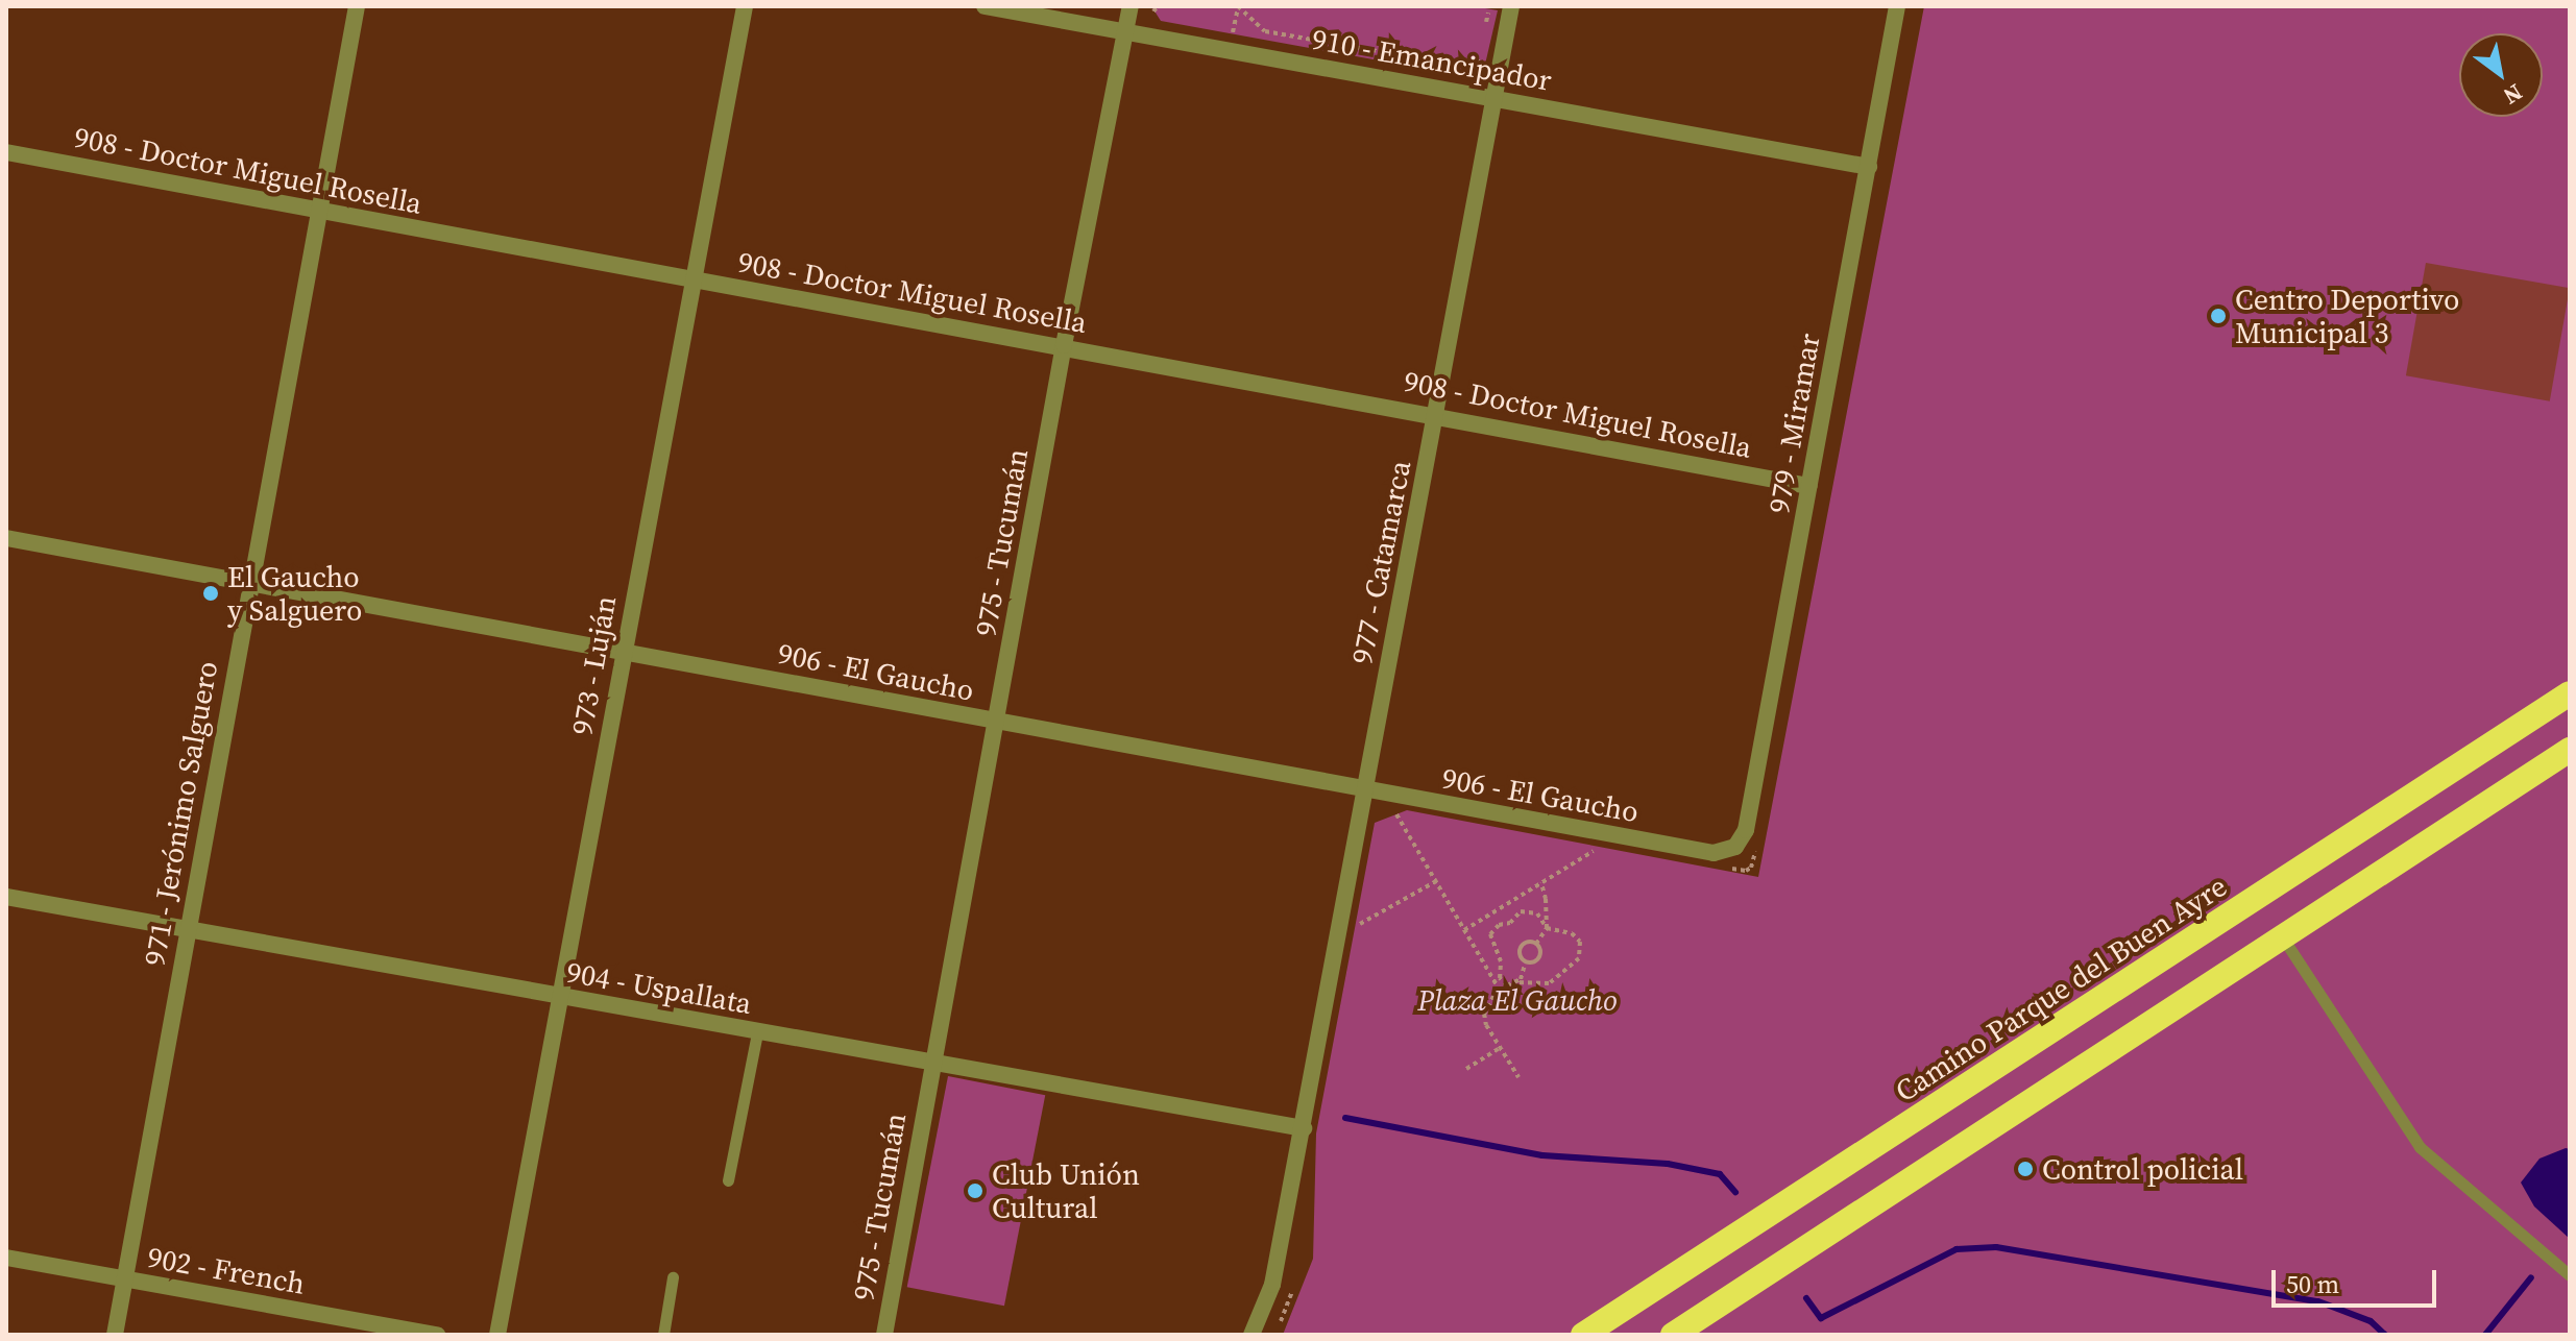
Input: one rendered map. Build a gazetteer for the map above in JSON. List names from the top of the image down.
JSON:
{
  "streets": {
    "highway": ["Camino Parque del Buen Ayre"],
    "street": [
      "910 - Emancipador",
      "908 - Doctor Miguel Rosella",
      "979 - Miramar",
      "975 - Tucumán",
      "977 - Catamarca",
      "973 - Luján",
      "906 - El Gaucho",
      "971 - Jerónimo Salguero",
      "904 - Uspallata",
      "902 - French"
    ]
  },
  "crossings": [
    ["910 - Emancipador", "979 - Miramar"],
    ["910 - Emancipador", "975 - Tucumán"],
    ["910 - Emancipador", "977 - Catamarca"],
    ["908 - Doctor Miguel Rosella", "979 - Miramar"],
    ["908 - Doctor Miguel Rosella", "975 - Tucumán"],
    ["908 - Doctor Miguel Rosella", "977 - Catamarca"],
    ["908 - Doctor Miguel Rosella", "973 - Luján"],
    ["908 - Doctor Miguel Rosella", "971 - Jerónimo Salguero"],
    ["979 - Miramar", "906 - El Gaucho"],
    ["975 - Tucumán", "906 - El Gaucho"],
    ["975 - Tucumán", "904 - Uspallata"],
    ["977 - Catamarca", "906 - El Gaucho"],
    ["977 - Catamarca", "904 - Uspallata"],
    ["973 - Luján", "906 - El Gaucho"],
    ["973 - Luján", "904 - Uspallata"],
    ["906 - El Gaucho", "971 - Jerónimo Salguero"],
    ["971 - Jerónimo Salguero", "904 - Uspallata"],
    ["971 - Jerónimo Salguero", "902 - French"]
  ],
  "parks": ["Plaza El Gaucho"],
  "places": [
    "Centro Deportivo Municipal 3",
    "El Gaucho y Salguero",
    "Control policial",
    "Club Unión Cultural"
  ],
  "scale_bar": "50 m",
  "north": "bottom right"
}
